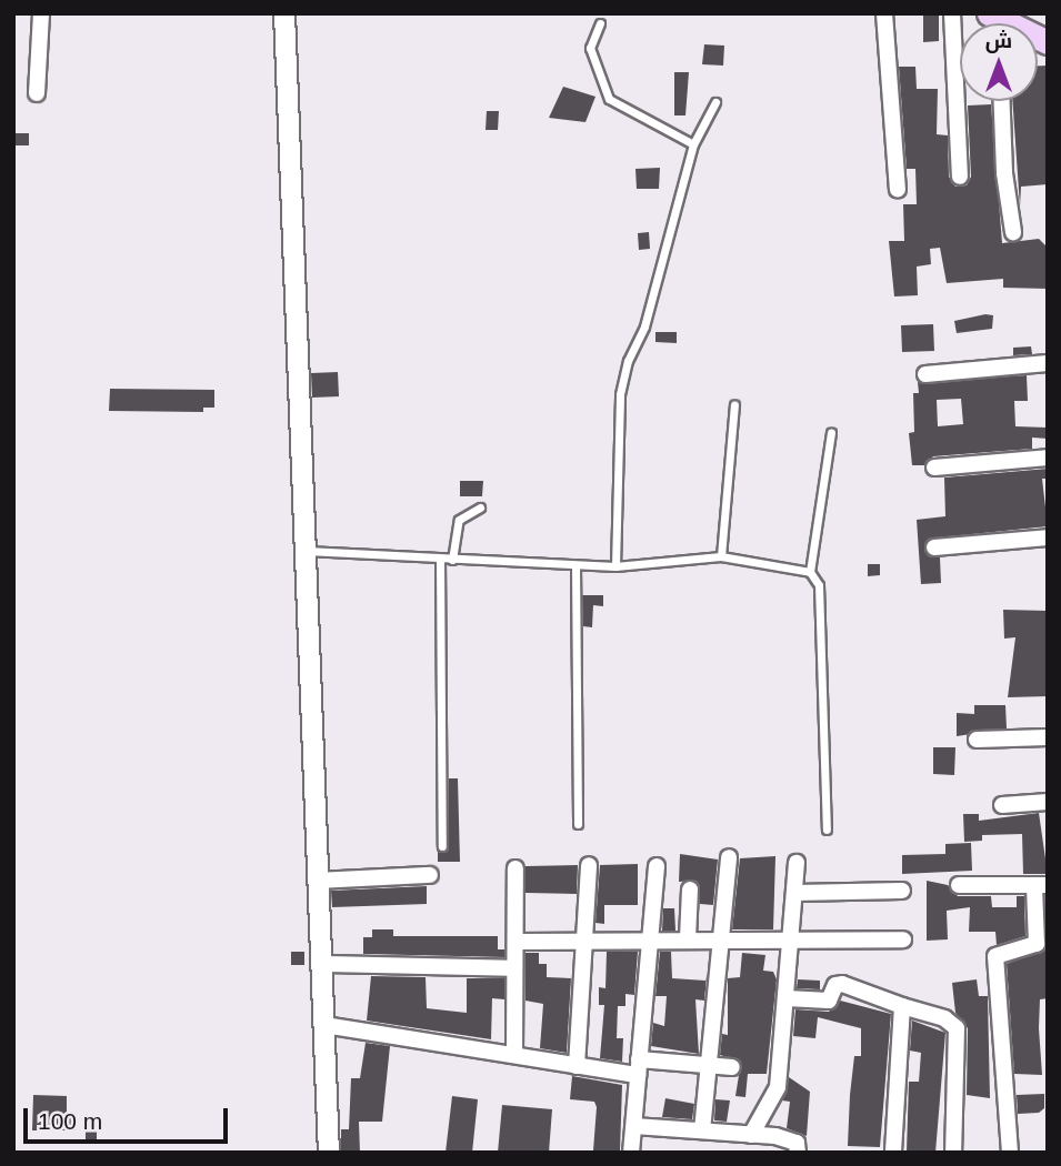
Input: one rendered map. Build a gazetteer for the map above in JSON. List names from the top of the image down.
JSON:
{
  "scale_bar": "100 m",
  "north": "top"
}
